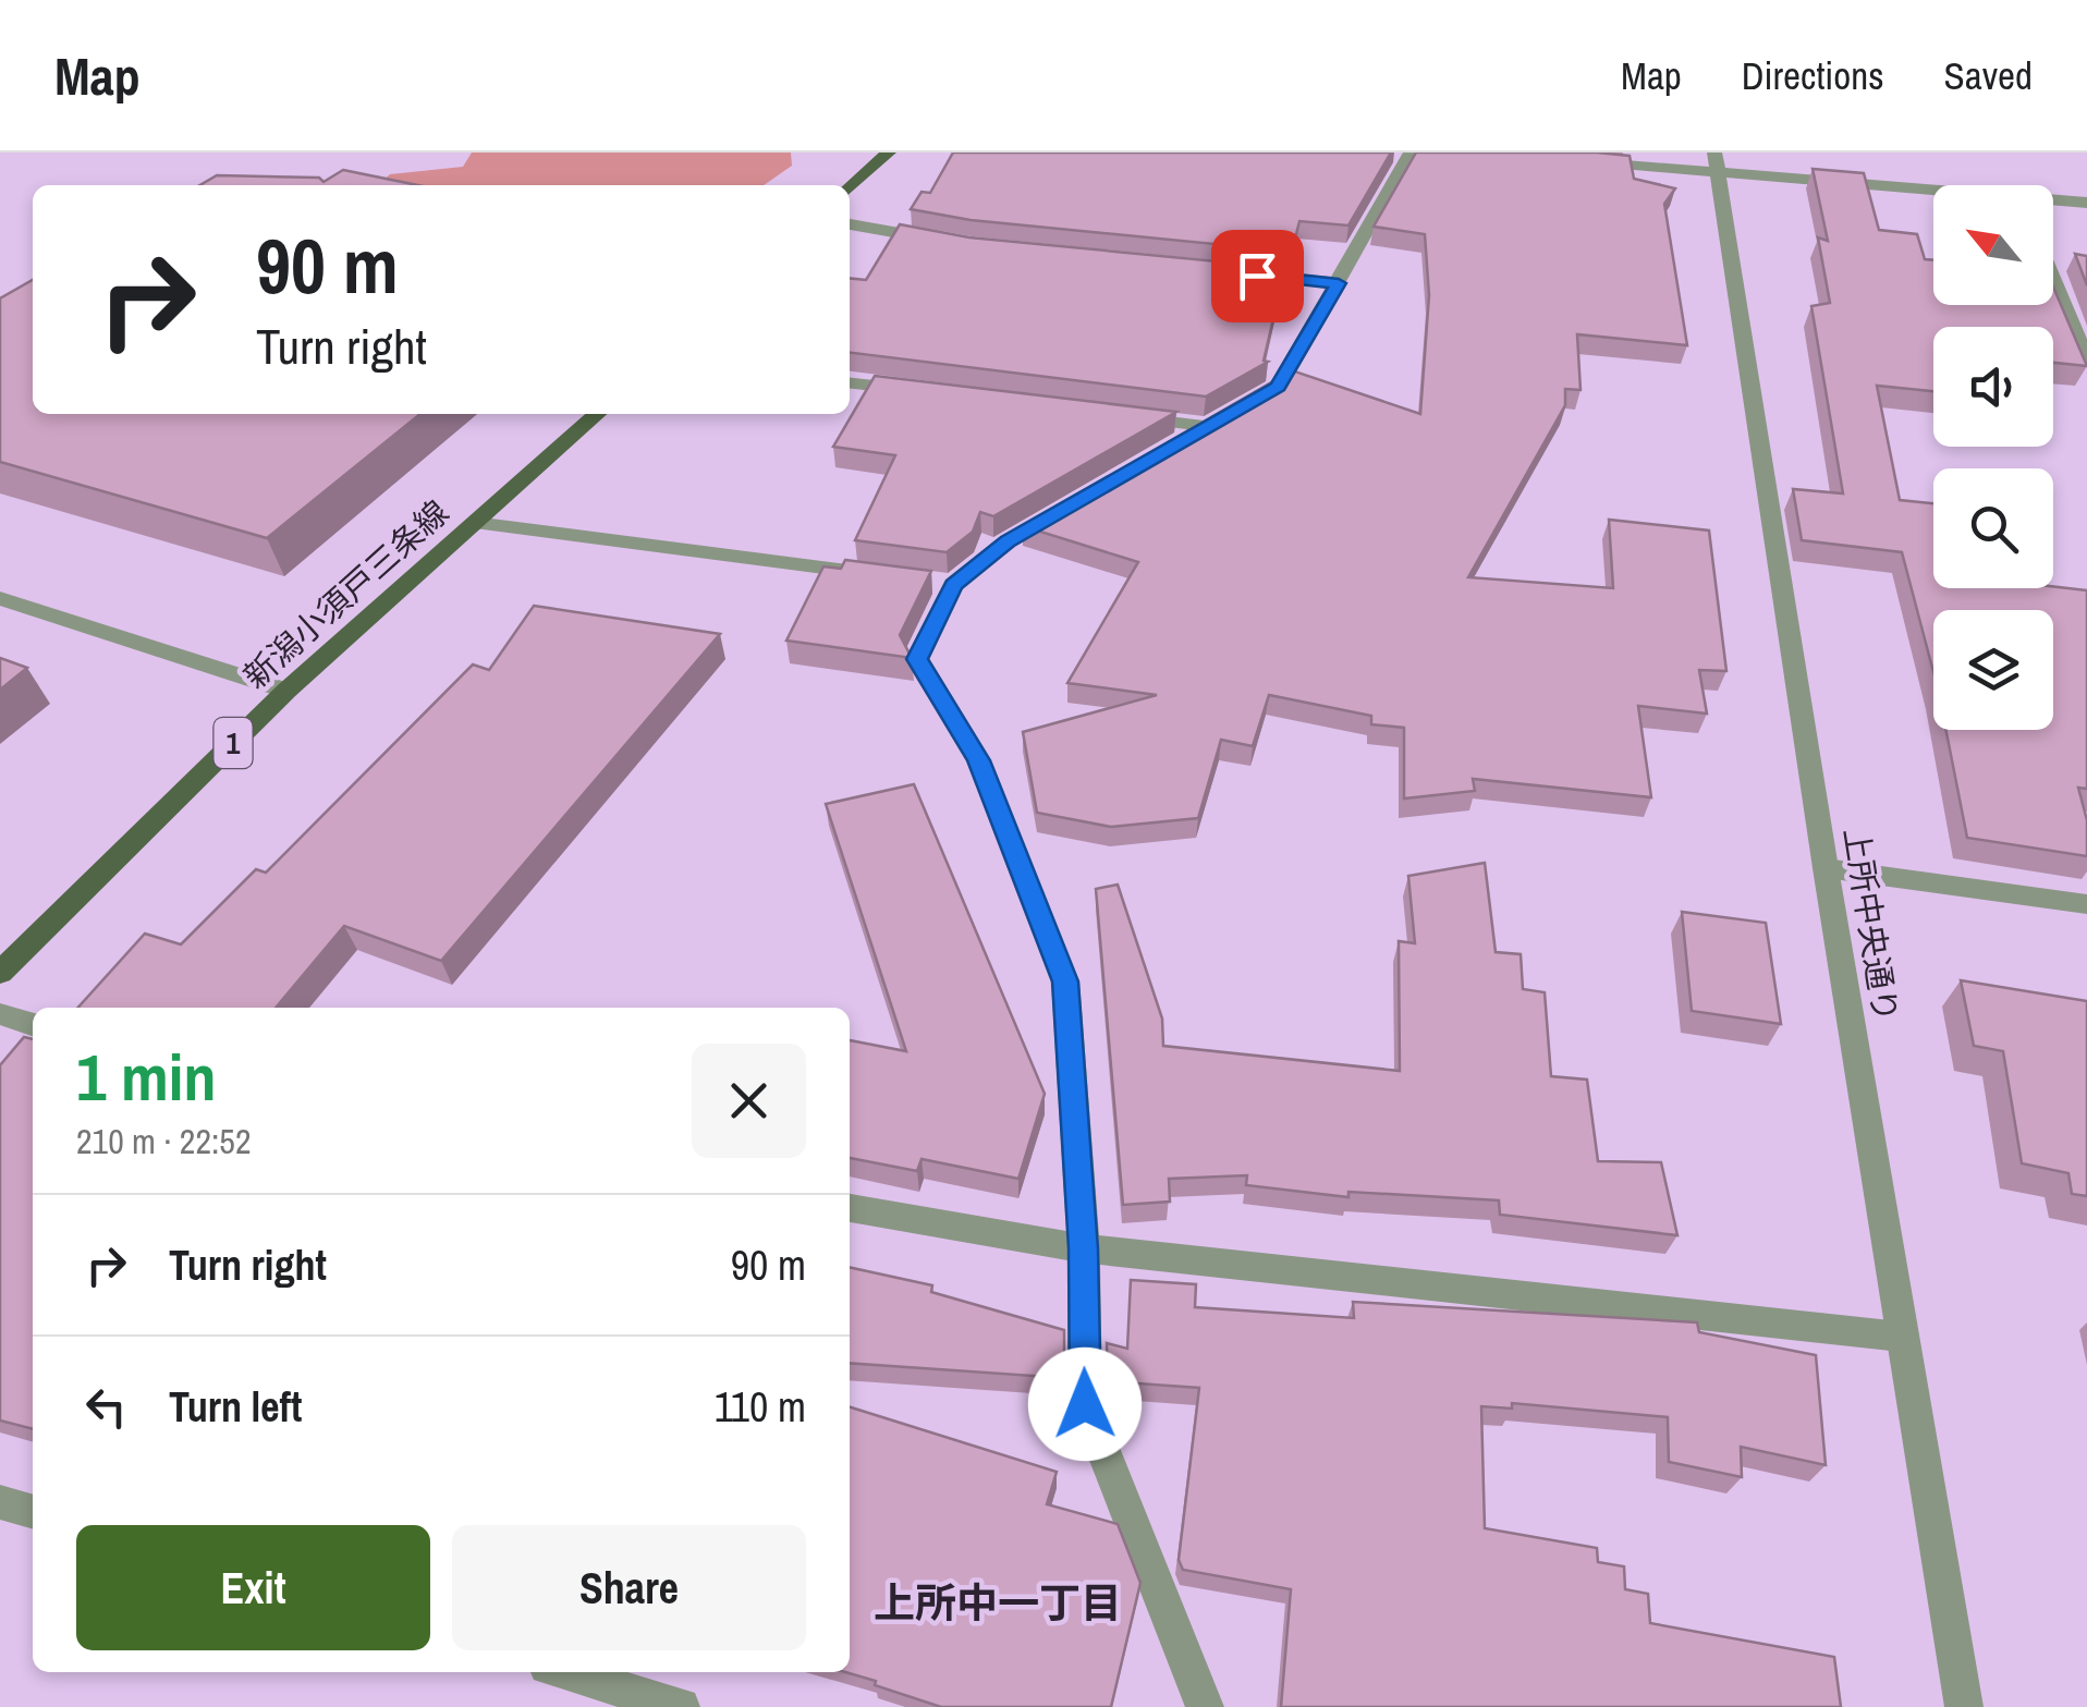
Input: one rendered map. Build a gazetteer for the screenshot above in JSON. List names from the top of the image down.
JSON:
{
  "streets": {
    "main road": ["新潟小須戸三条線", "1"],
    "street": ["上所中央通り"]
  },
  "districts": ["上所中一丁目"],
  "north": "top left",
  "page": {
    "header": "Map",
    "nav": ["Map", "Directions", "Saved"],
    "turn": ["90 m", "Turn right"],
    "heading": ["1 min", "210 m · 22:52"],
    "list": [
      {
        "name": "Turn right",
        "value": "90 m"
      },
      {
        "name": "Turn left",
        "value": "110 m"
      }
    ],
    "buttons": ["Exit", "Share"]
  }
}
